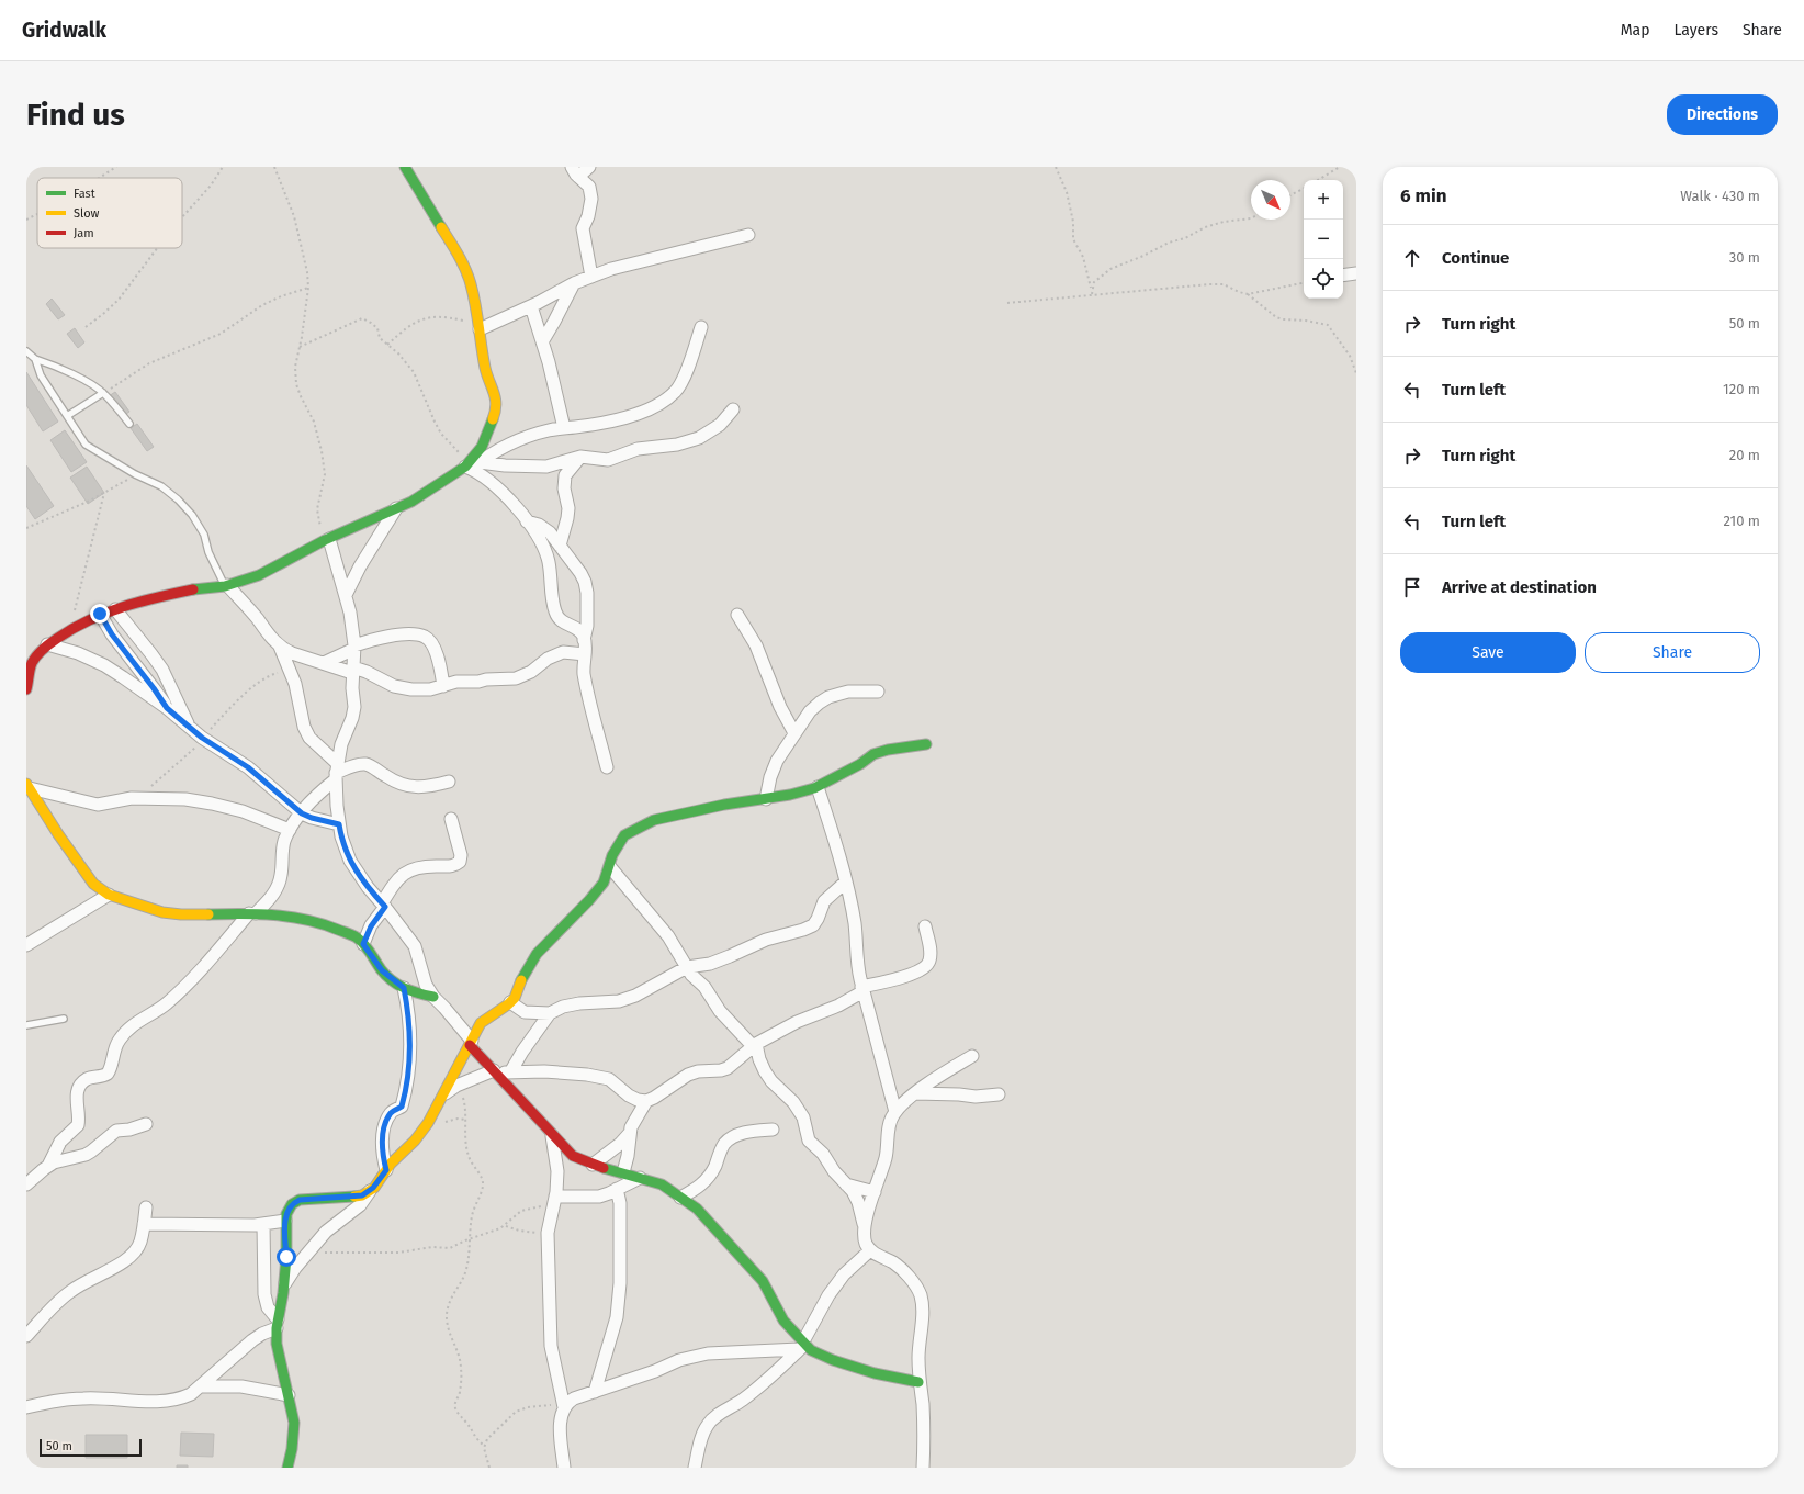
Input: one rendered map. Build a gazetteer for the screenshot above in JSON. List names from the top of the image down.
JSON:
{
  "legend": ["Fast", "Slow", "Jam"],
  "scale_bar": "50 m",
  "north": "bottom right",
  "page": {
    "header": "Gridwalk",
    "nav": ["Map", "Layers", "Share"],
    "buttons": [
      "Directions",
      ["Save", "Share"]
    ],
    "title": "Find us",
    "heading": ["6 min", "Walk · 430 m"],
    "map_buttons": ["+", "−"],
    "list": [
      ["Continue", "30 m"],
      ["Turn right", "50 m"],
      ["Turn left", "120 m"],
      ["Turn right", "20 m"],
      ["Turn left", "210 m"],
      "Arrive at destination"
    ],
    "scale": "50 m"
  }
}
